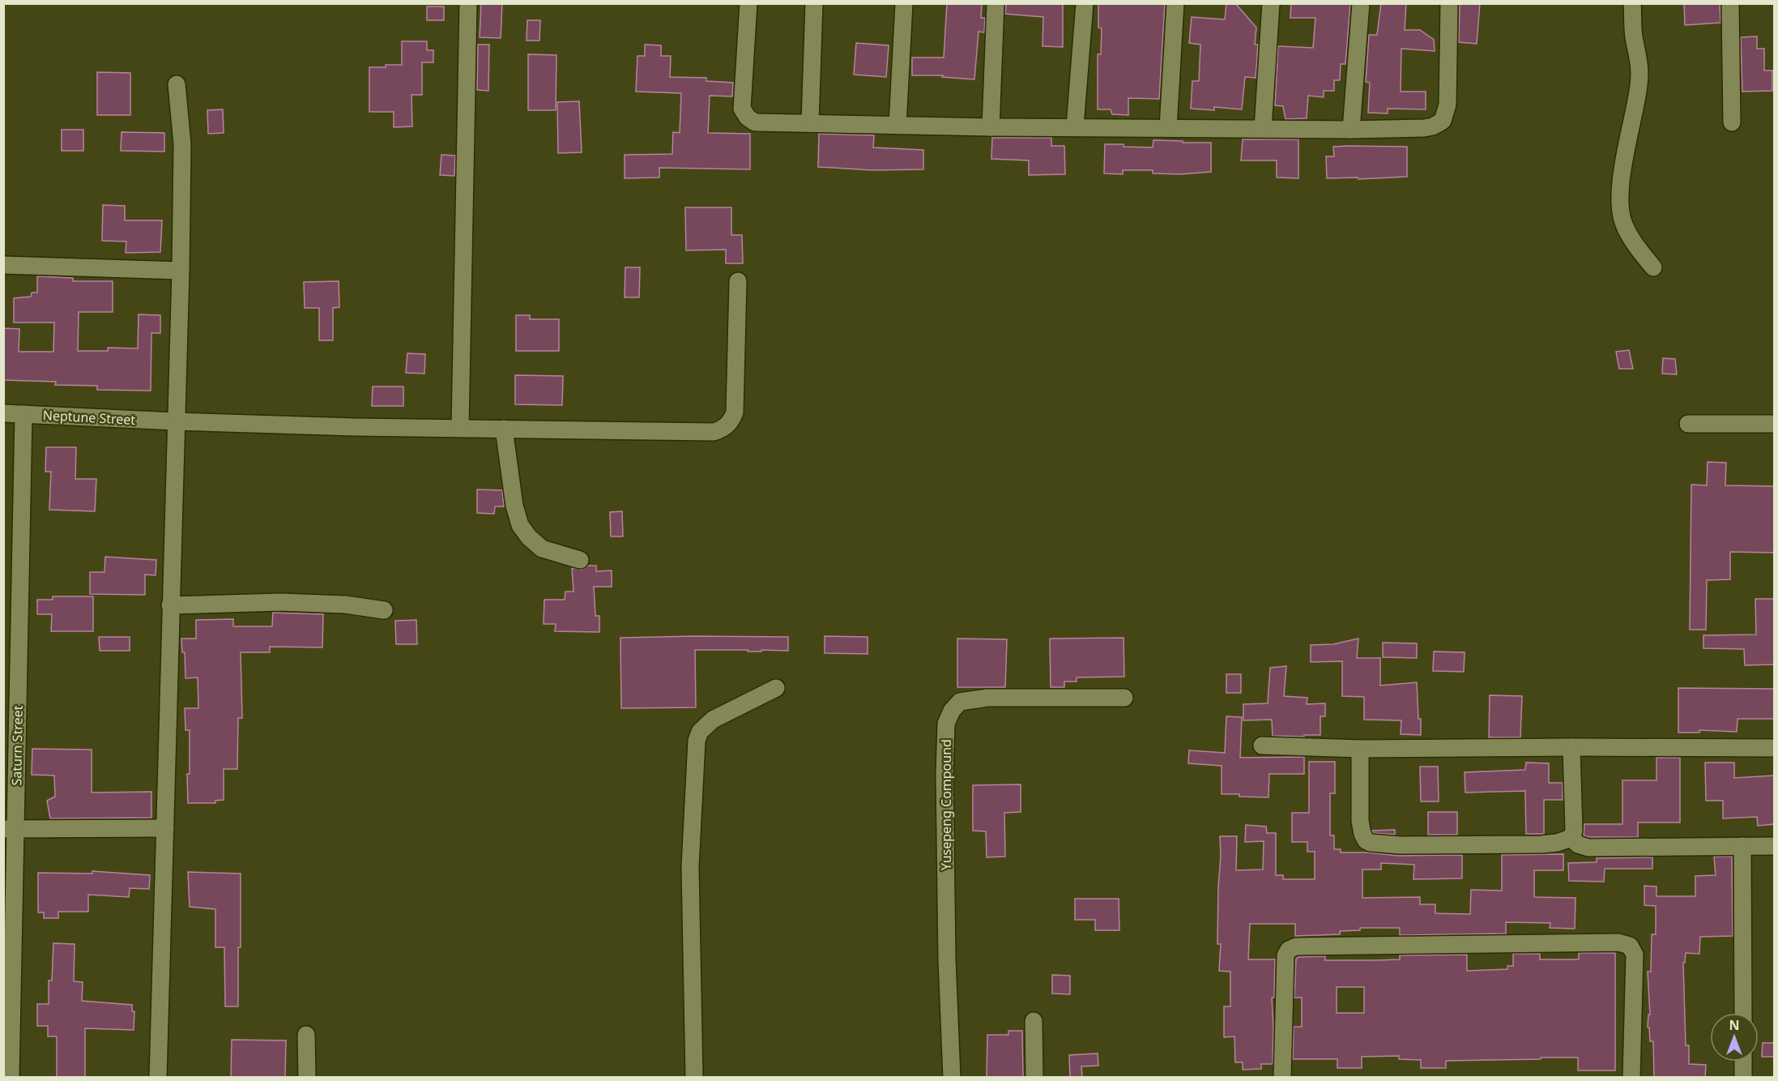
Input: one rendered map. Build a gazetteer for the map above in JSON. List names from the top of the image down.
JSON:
{
  "streets": {
    "street": ["Neptune Street", "Saturn Street", "Yusepeng Compound"]
  },
  "crossings": [
    ["Neptune Street", "Saturn Street"]
  ],
  "north": "top"
}
